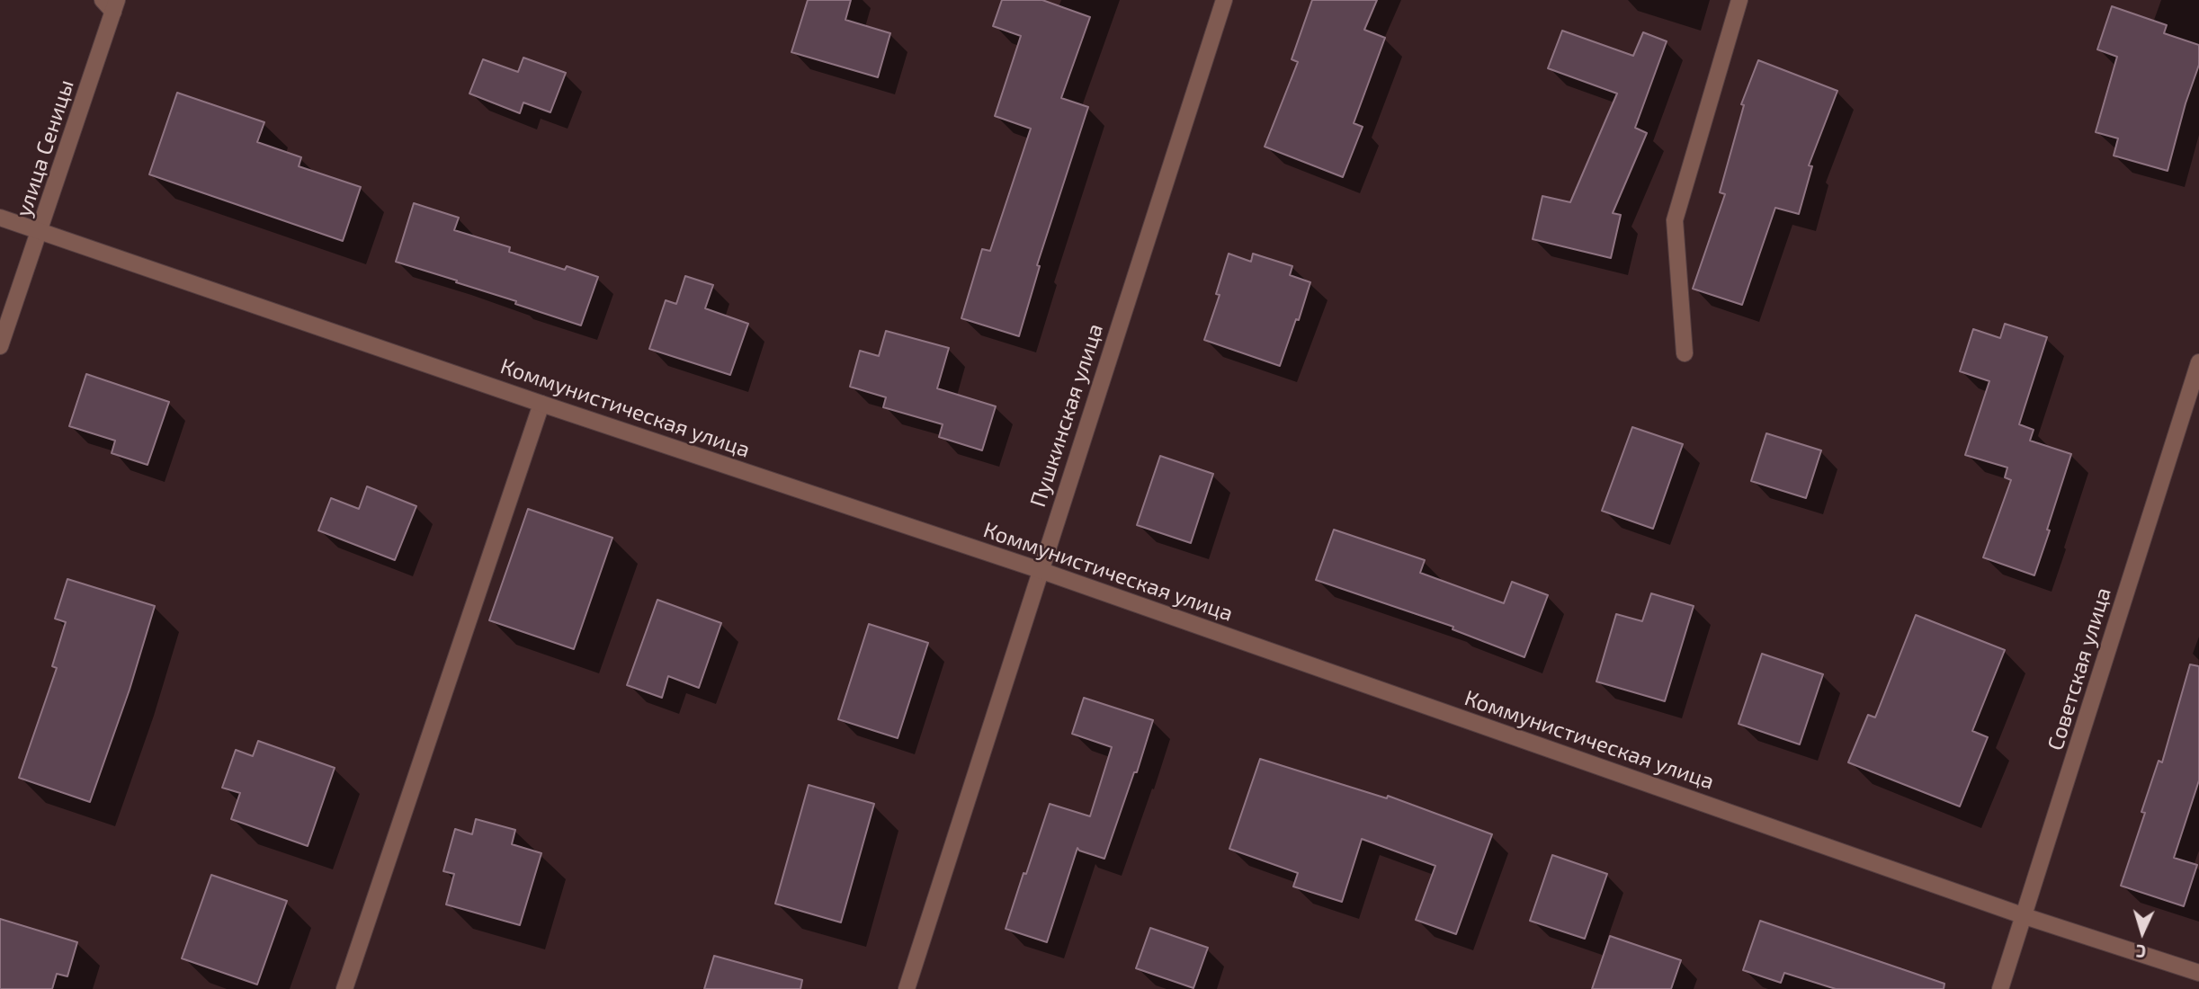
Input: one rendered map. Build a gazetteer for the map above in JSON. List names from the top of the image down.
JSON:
{
  "streets": {
    "street": [
      "улица Сеницы",
      "Коммунистическая улица",
      "Пушкинская улица",
      "Советская улица"
    ]
  },
  "crossings": [
    ["улица Сеницы", "Коммунистическая улица"],
    ["Коммунистическая улица", "Пушкинская улица"],
    ["Коммунистическая улица", "Советская улица"]
  ],
  "north": "bottom"
}
